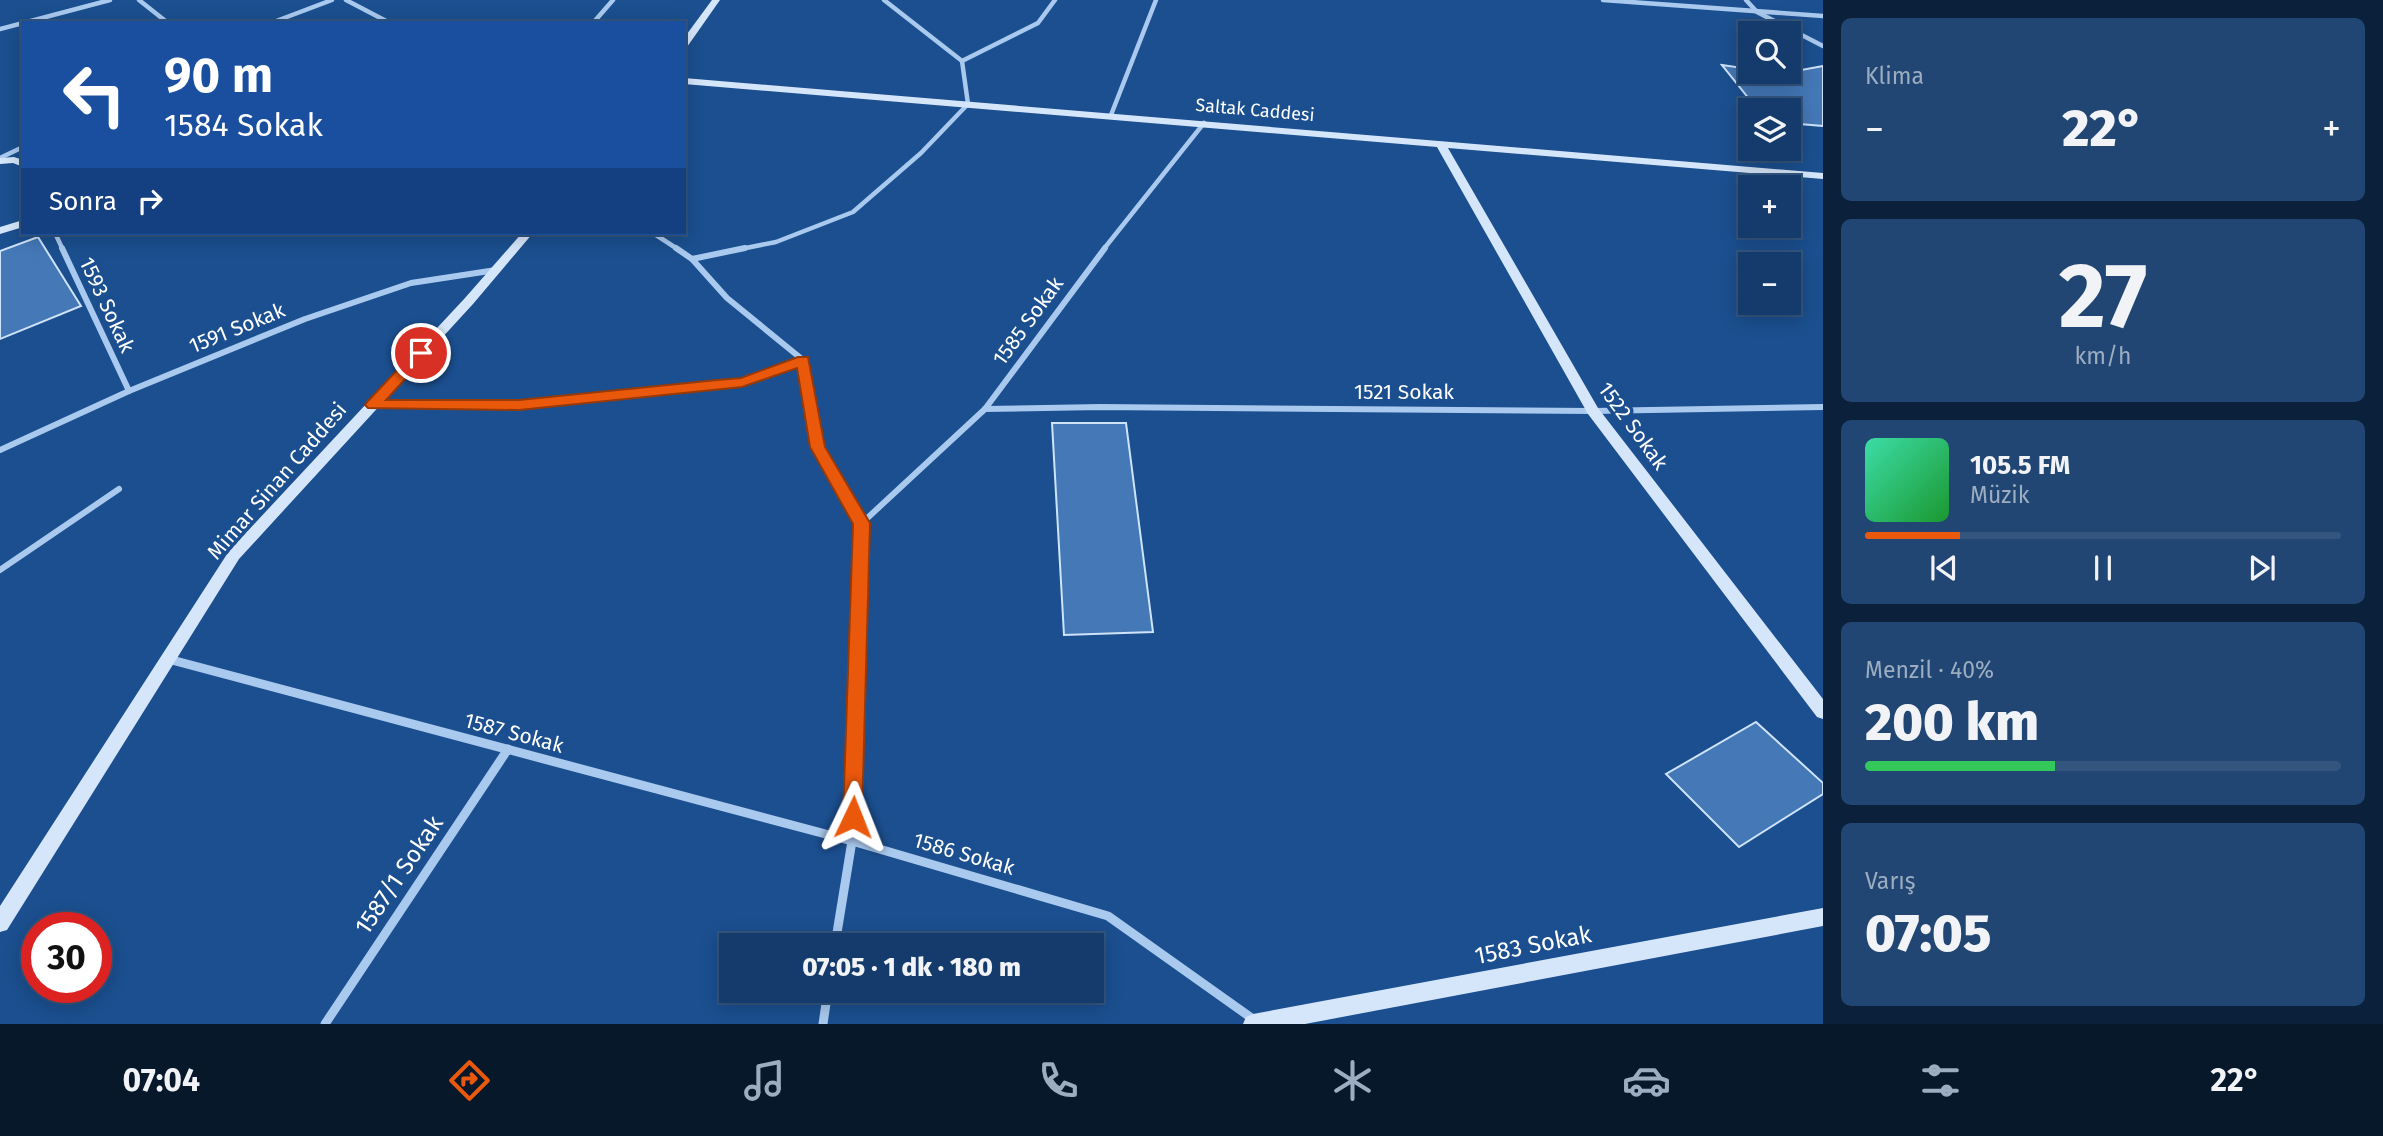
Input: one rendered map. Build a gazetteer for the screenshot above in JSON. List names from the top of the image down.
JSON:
{
  "streets": {
    "main road": [
      "Saltak Caddesi",
      "1522 Sokak",
      "Mimar Sinan Caddesi",
      "1583 Sokak"
    ],
    "street": [
      "1593 Sokak",
      "1585 Sokak",
      "1591 Sokak",
      "1521 Sokak",
      "1587 Sokak",
      "1586 Sokak",
      "1587/1 Sokak"
    ]
  },
  "crossings": [
    ["Saltak Caddesi", "1585 Sokak"],
    ["Saltak Caddesi", "1522 Sokak"],
    ["1593 Sokak", "1591 Sokak"],
    ["1585 Sokak", "1521 Sokak"],
    ["1591 Sokak", "Mimar Sinan Caddesi"],
    ["1521 Sokak", "1522 Sokak"],
    ["Mimar Sinan Caddesi", "1587 Sokak"],
    ["1587 Sokak", "1586 Sokak"],
    ["1587 Sokak", "1587/1 Sokak"],
    ["1586 Sokak", "1583 Sokak"]
  ],
  "page": {
    "tile": [
      "Klima",
      ["27", "km/h"],
      ["Menzil · 40%", "200 km"],
      ["Varış", "07:05"]
    ],
    "map_buttons": ["+", "−"],
    "turn": ["90 m", "1584 Sokak"],
    "heat": ["−", "22°", "+"],
    "then": "Sonra",
    "song": ["105.5 FM", "Müzik"],
    "limit": "30",
    "trip": "07:05 · 1 dk · 180 m",
    "tabs": ["07:04", "22°"]
  }
}
